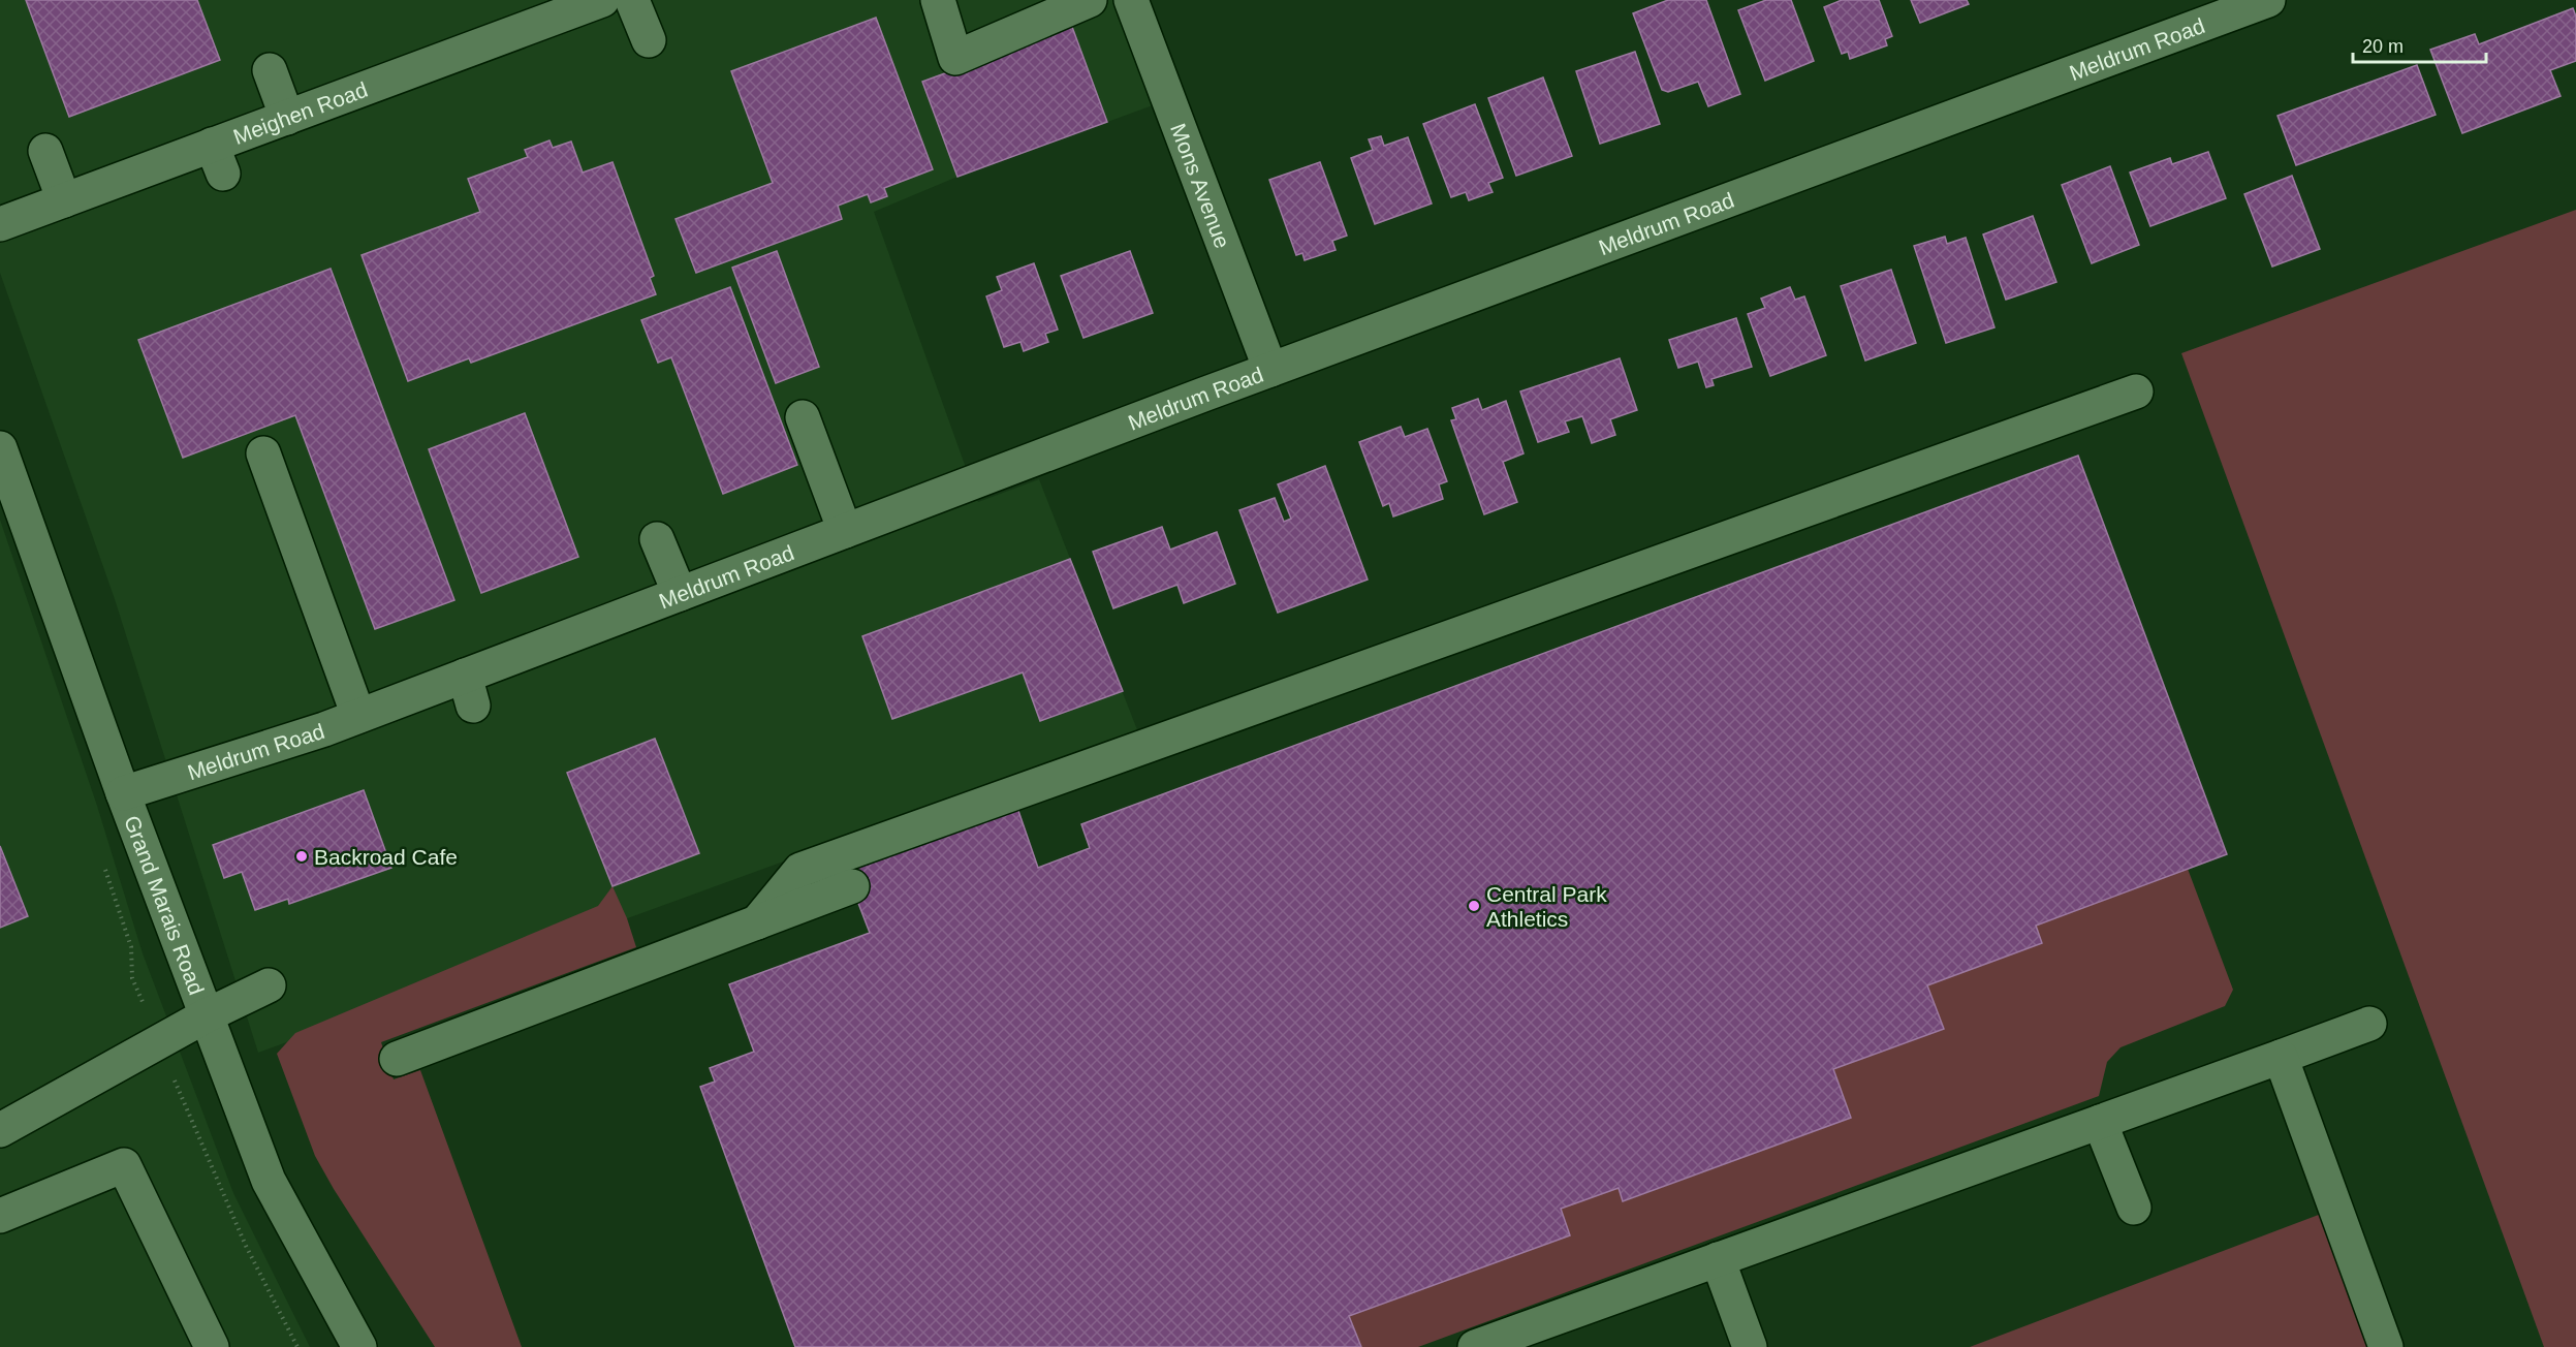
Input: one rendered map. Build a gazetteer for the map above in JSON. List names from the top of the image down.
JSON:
{
  "streets": {
    "street": [
      "Meldrum Road",
      "Meighen Road",
      "Mons Avenue",
      "Grand Marais Road"
    ]
  },
  "crossings": [
    ["Meldrum Road", "Mons Avenue"],
    ["Meldrum Road", "Grand Marais Road"]
  ],
  "places": ["Backroad Cafe", "Central Park Athletics"],
  "scale_bar": "20 m"
}
